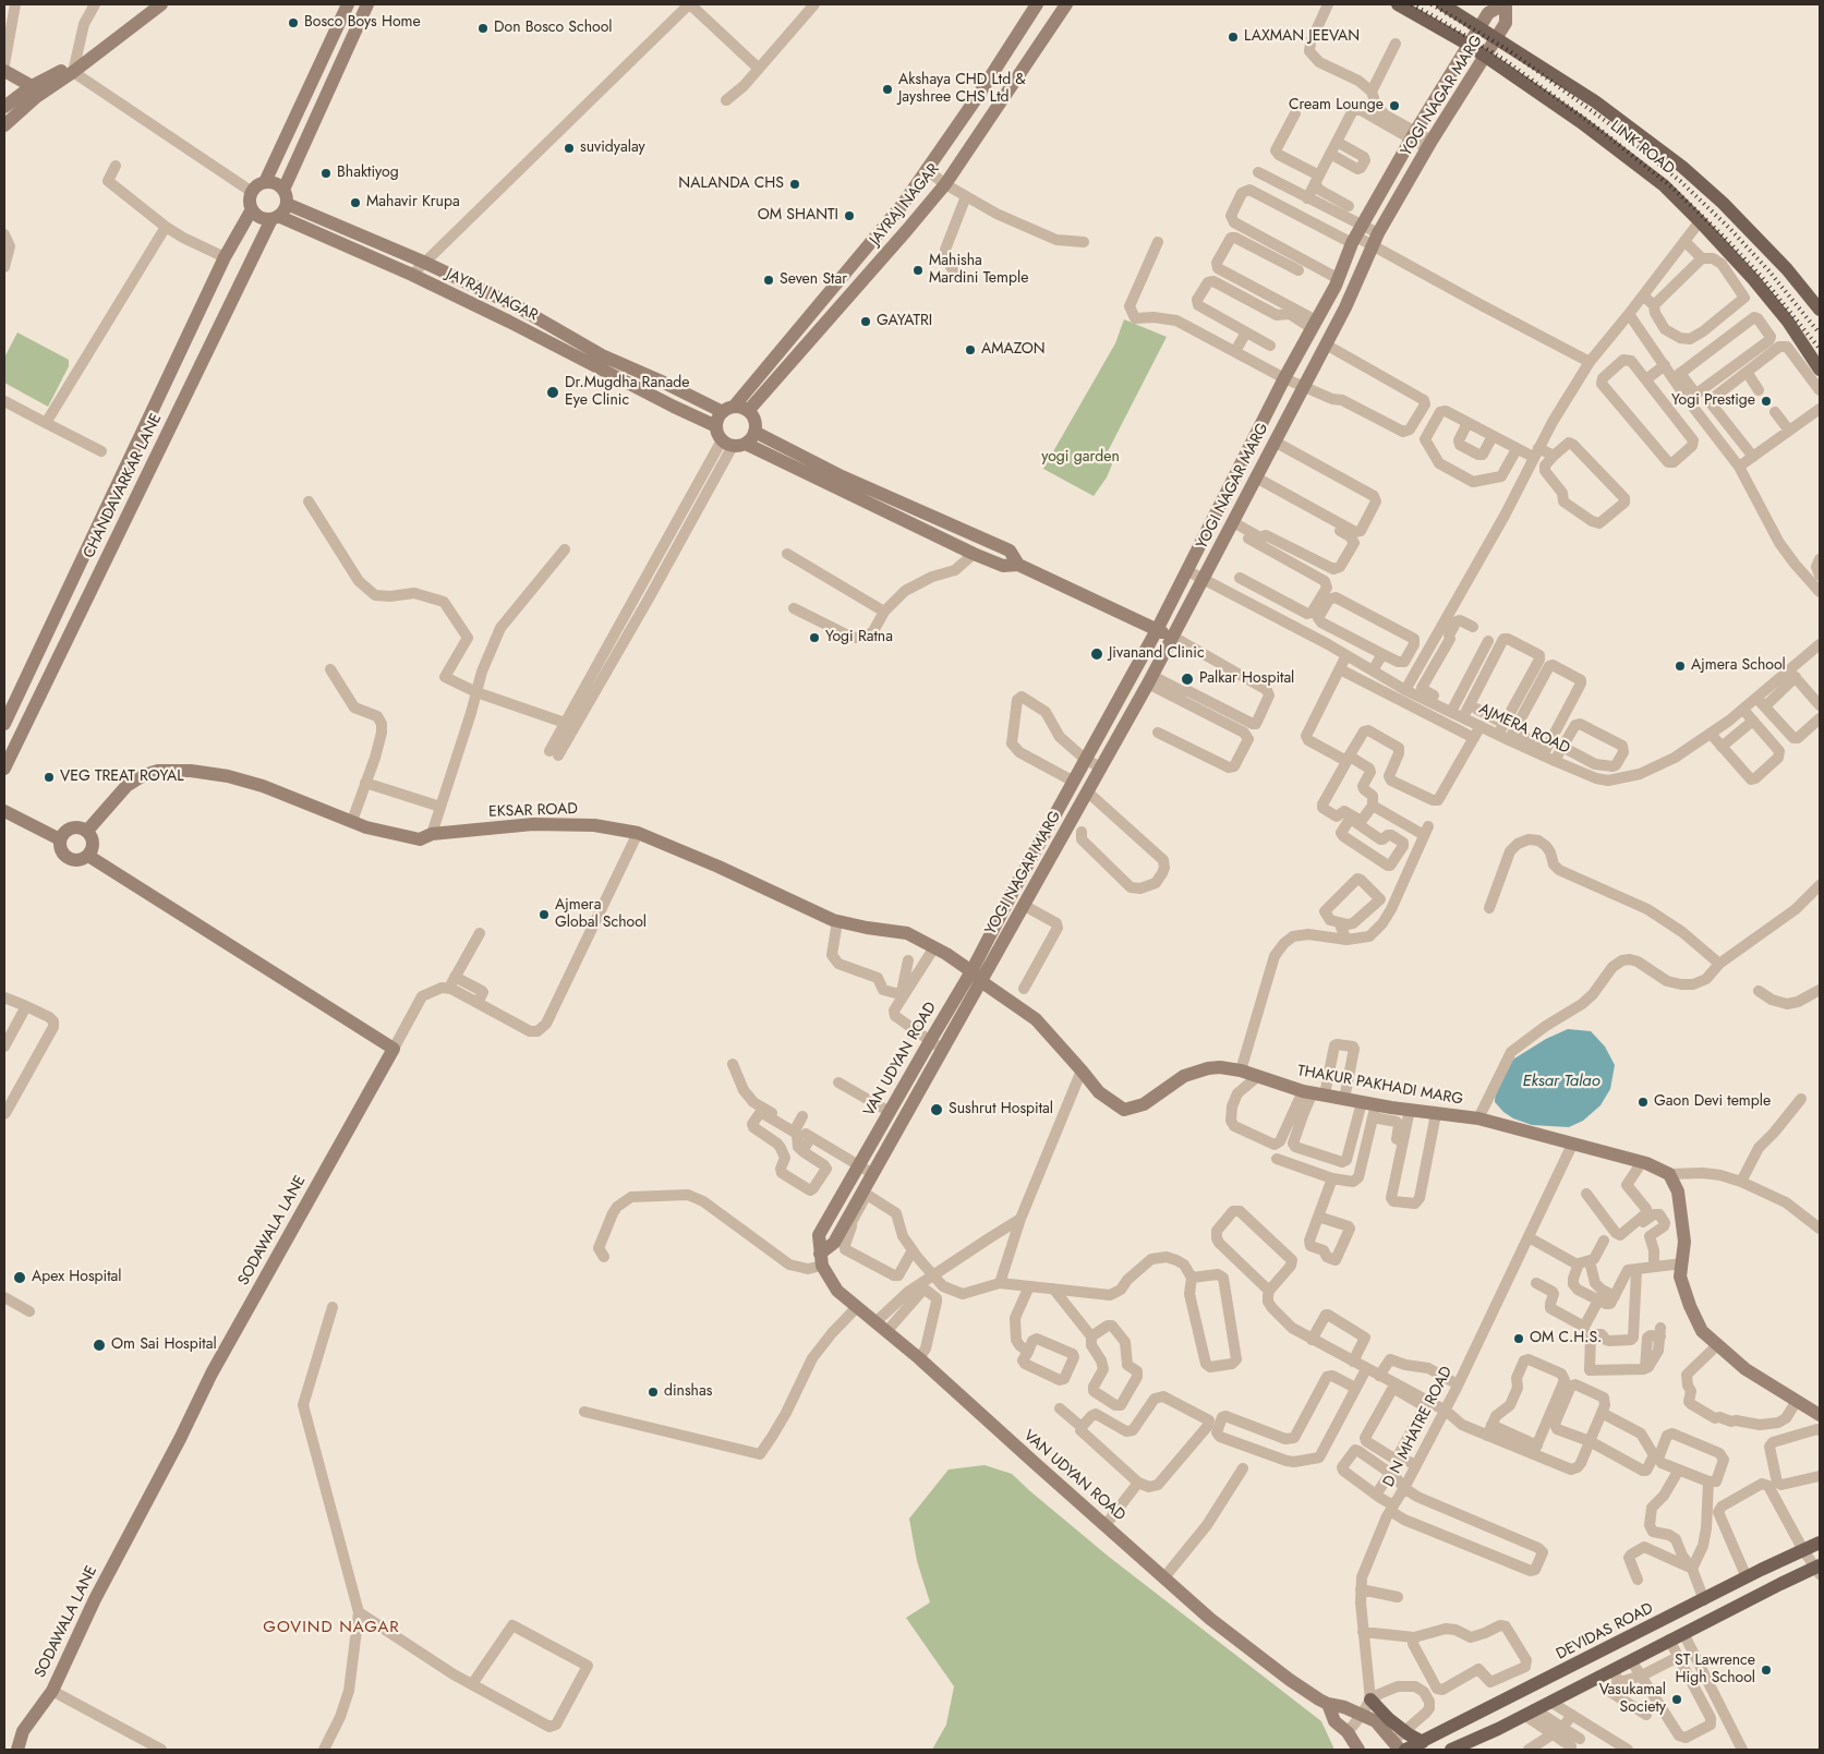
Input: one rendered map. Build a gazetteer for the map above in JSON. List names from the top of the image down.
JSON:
{
  "streets": {
    "main road": ["LINK ROAD", "DEVIDAS ROAD"],
    "street": [
      "YOGI NAGAR MARG",
      "JAYRAJ NAGAR",
      "CHANDAVARKAR LANE",
      "AJMERA ROAD",
      "EKSAR ROAD",
      "VAN UDYAN ROAD",
      "THAKUR PAKHADI MARG",
      "SODAWALA LANE",
      "D N MHATRE ROAD"
    ]
  },
  "crossings": [
    ["YOGI NAGAR MARG", "LINK ROAD"],
    ["YOGI NAGAR MARG", "AJMERA ROAD"],
    ["YOGI NAGAR MARG", "EKSAR ROAD"],
    ["YOGI NAGAR MARG", "VAN UDYAN ROAD"],
    ["YOGI NAGAR MARG", "THAKUR PAKHADI MARG"],
    ["JAYRAJ NAGAR", "CHANDAVARKAR LANE"],
    ["EKSAR ROAD", "VAN UDYAN ROAD"],
    ["EKSAR ROAD", "THAKUR PAKHADI MARG"],
    ["THAKUR PAKHADI MARG", "D N MHATRE ROAD"]
  ],
  "districts": ["GOVIND NAGAR"],
  "water": ["Eksar Talao"],
  "parks": ["yogi garden"],
  "places": [
    "Bosco Boys Home",
    "Don Bosco School",
    "LAXMAN JEEVAN",
    "Akshaya CHD Ltd & Jayshree CHS Ltd",
    "Cream Lounge",
    "suvidyalay",
    "Bhaktiyog",
    "NALANDA CHS",
    "Mahavir Krupa",
    "OM SHANTI",
    "Mahisha Mardini Temple",
    "Seven Star",
    "GAYATRI",
    "AMAZON",
    "Dr.Mugdha Ranade Eye Clinic",
    "Yogi Prestige",
    "Yogi Ratna",
    "Jivanand Clinic",
    "Ajmera School",
    "Palkar Hospital",
    "VEG TREAT ROYAL",
    "Ajmera Global School",
    "Gaon Devi temple",
    "Sushrut Hospital",
    "Apex Hospital",
    "OM C.H.S.",
    "Om Sai Hospital",
    "dinshas",
    "ST Lawrence High School",
    "Vasukamal Society"
  ]
}
